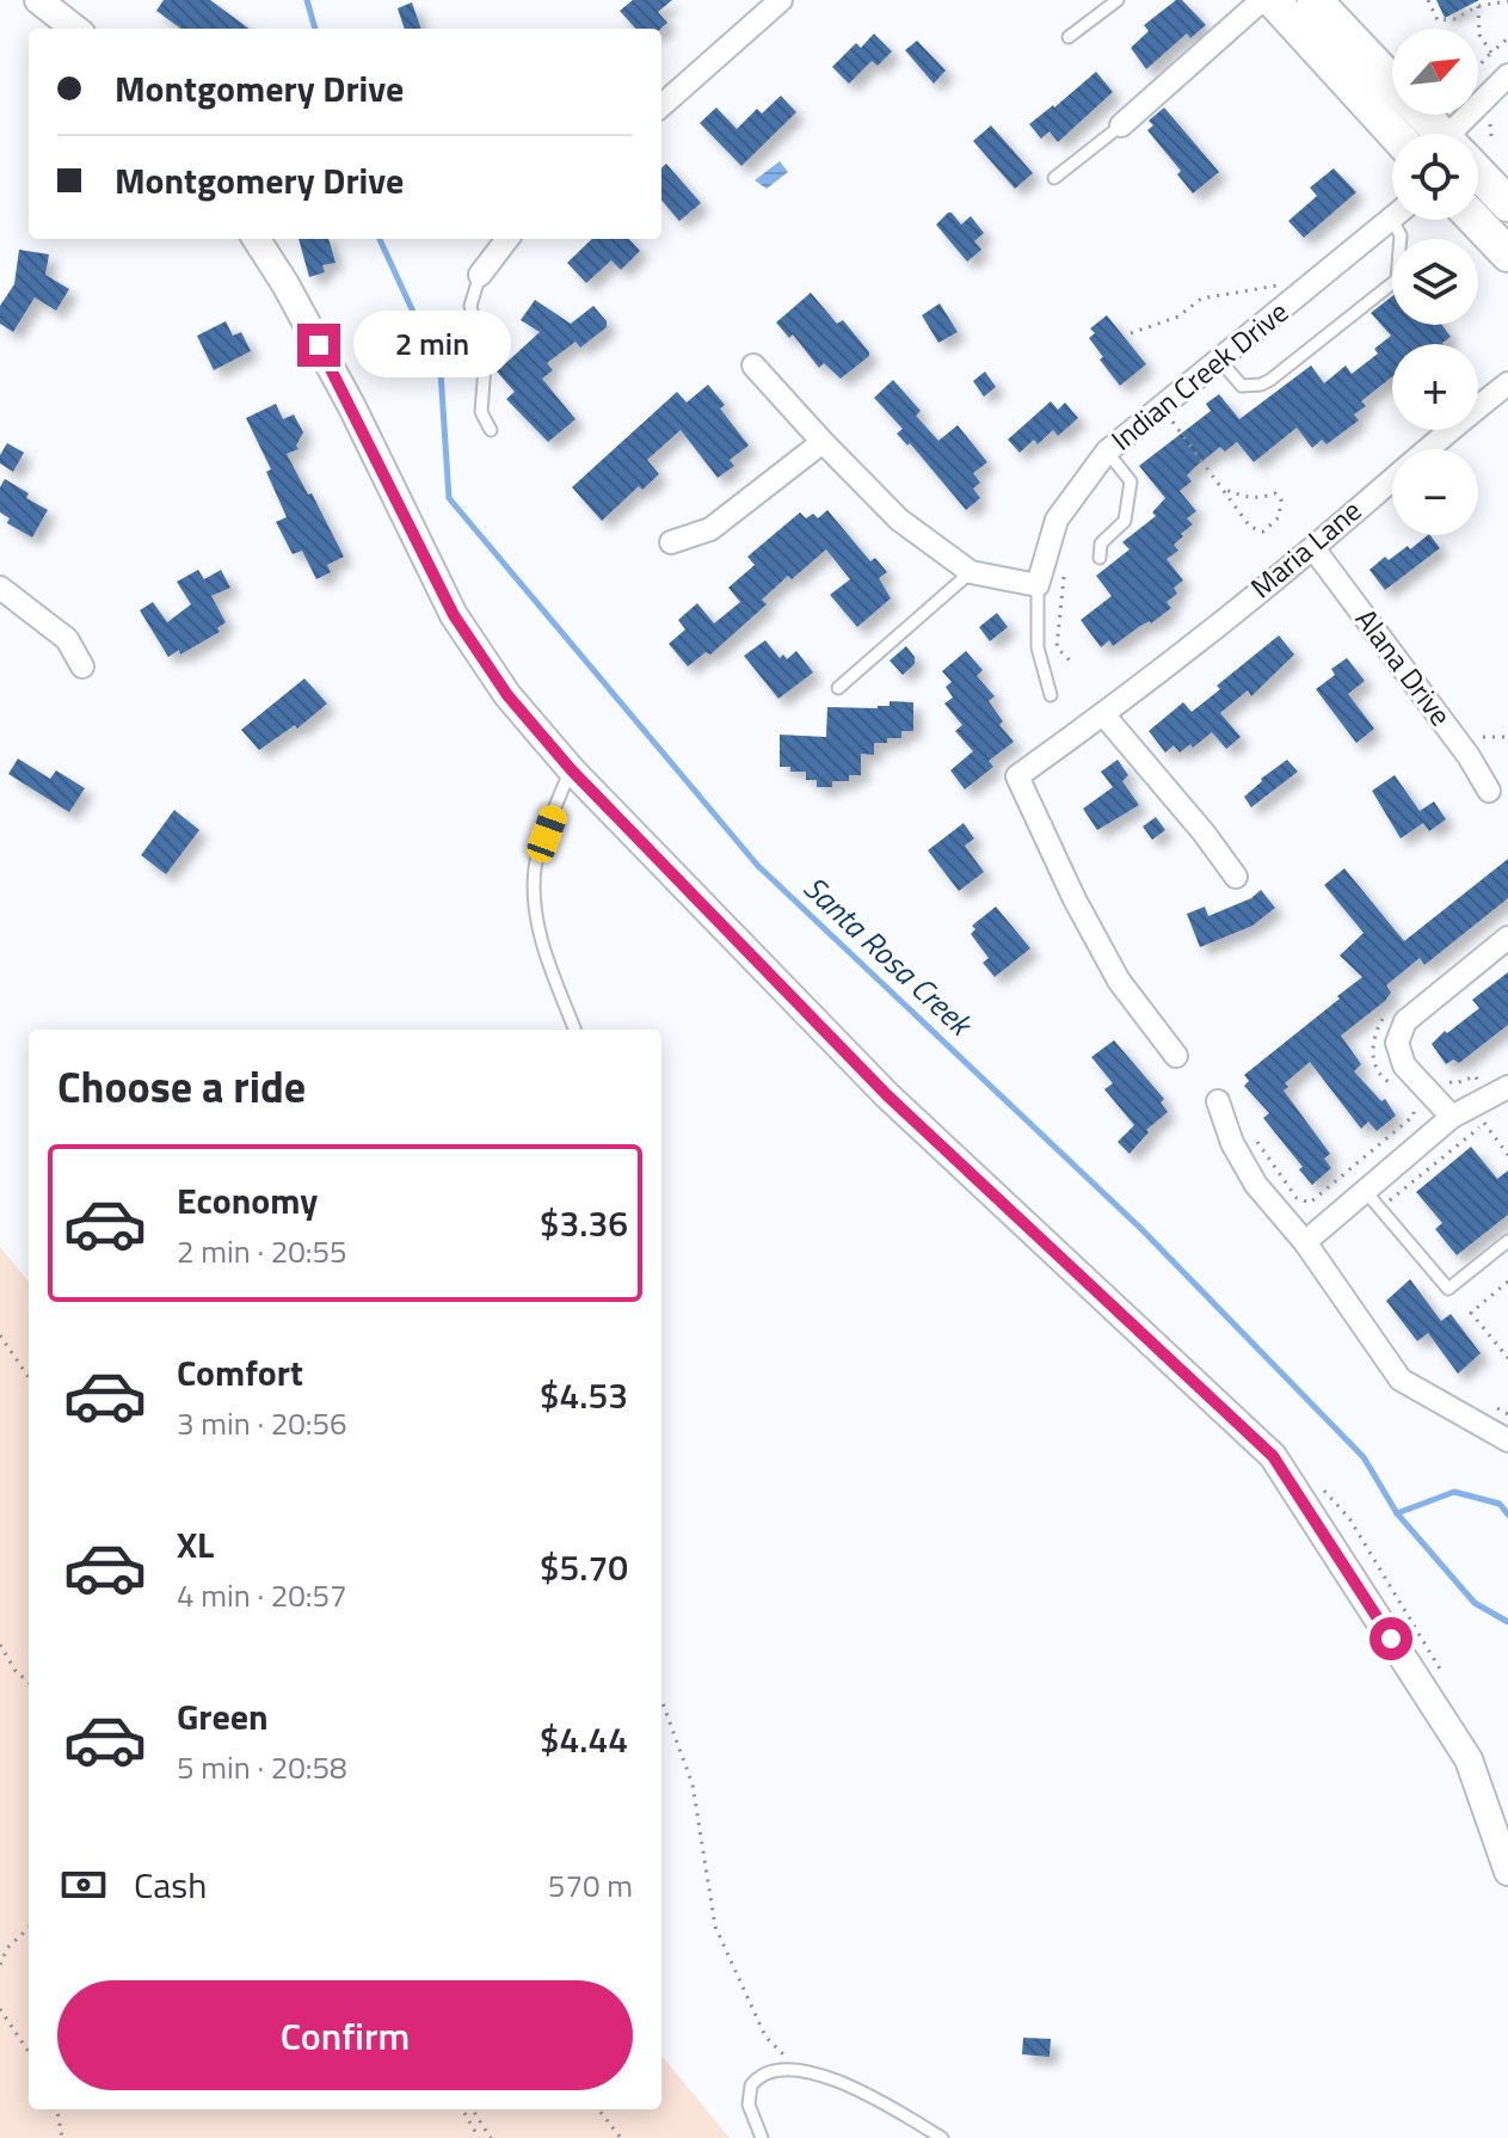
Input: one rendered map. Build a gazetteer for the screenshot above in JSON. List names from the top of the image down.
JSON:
{
  "streets": {
    "street": ["Indian Creek Drive", "Maria Lane", "Alana Drive"]
  },
  "crossings": [
    ["Maria Lane", "Alana Drive"]
  ],
  "water": ["Santa Rosa Creek"],
  "north": "top right",
  "page": {
    "map_buttons": ["+", "−"],
    "banner": ["Montgomery Drive", "Montgomery Drive"],
    "bubble": "2 min",
    "heading": "Choose a ride",
    "list": [
      {
        "name": "Economy",
        "note": "2 min · 20:55",
        "value": "$3.36"
      },
      {
        "name": "Comfort",
        "note": "3 min · 20:56",
        "value": "$4.53"
      },
      {
        "name": "XL",
        "note": "4 min · 20:57",
        "value": "$5.70"
      },
      {
        "name": "Green",
        "note": "5 min · 20:58",
        "value": "$4.44"
      }
    ],
    "pay": ["Cash", "570 m"],
    "buttons": "Confirm"
  }
}
